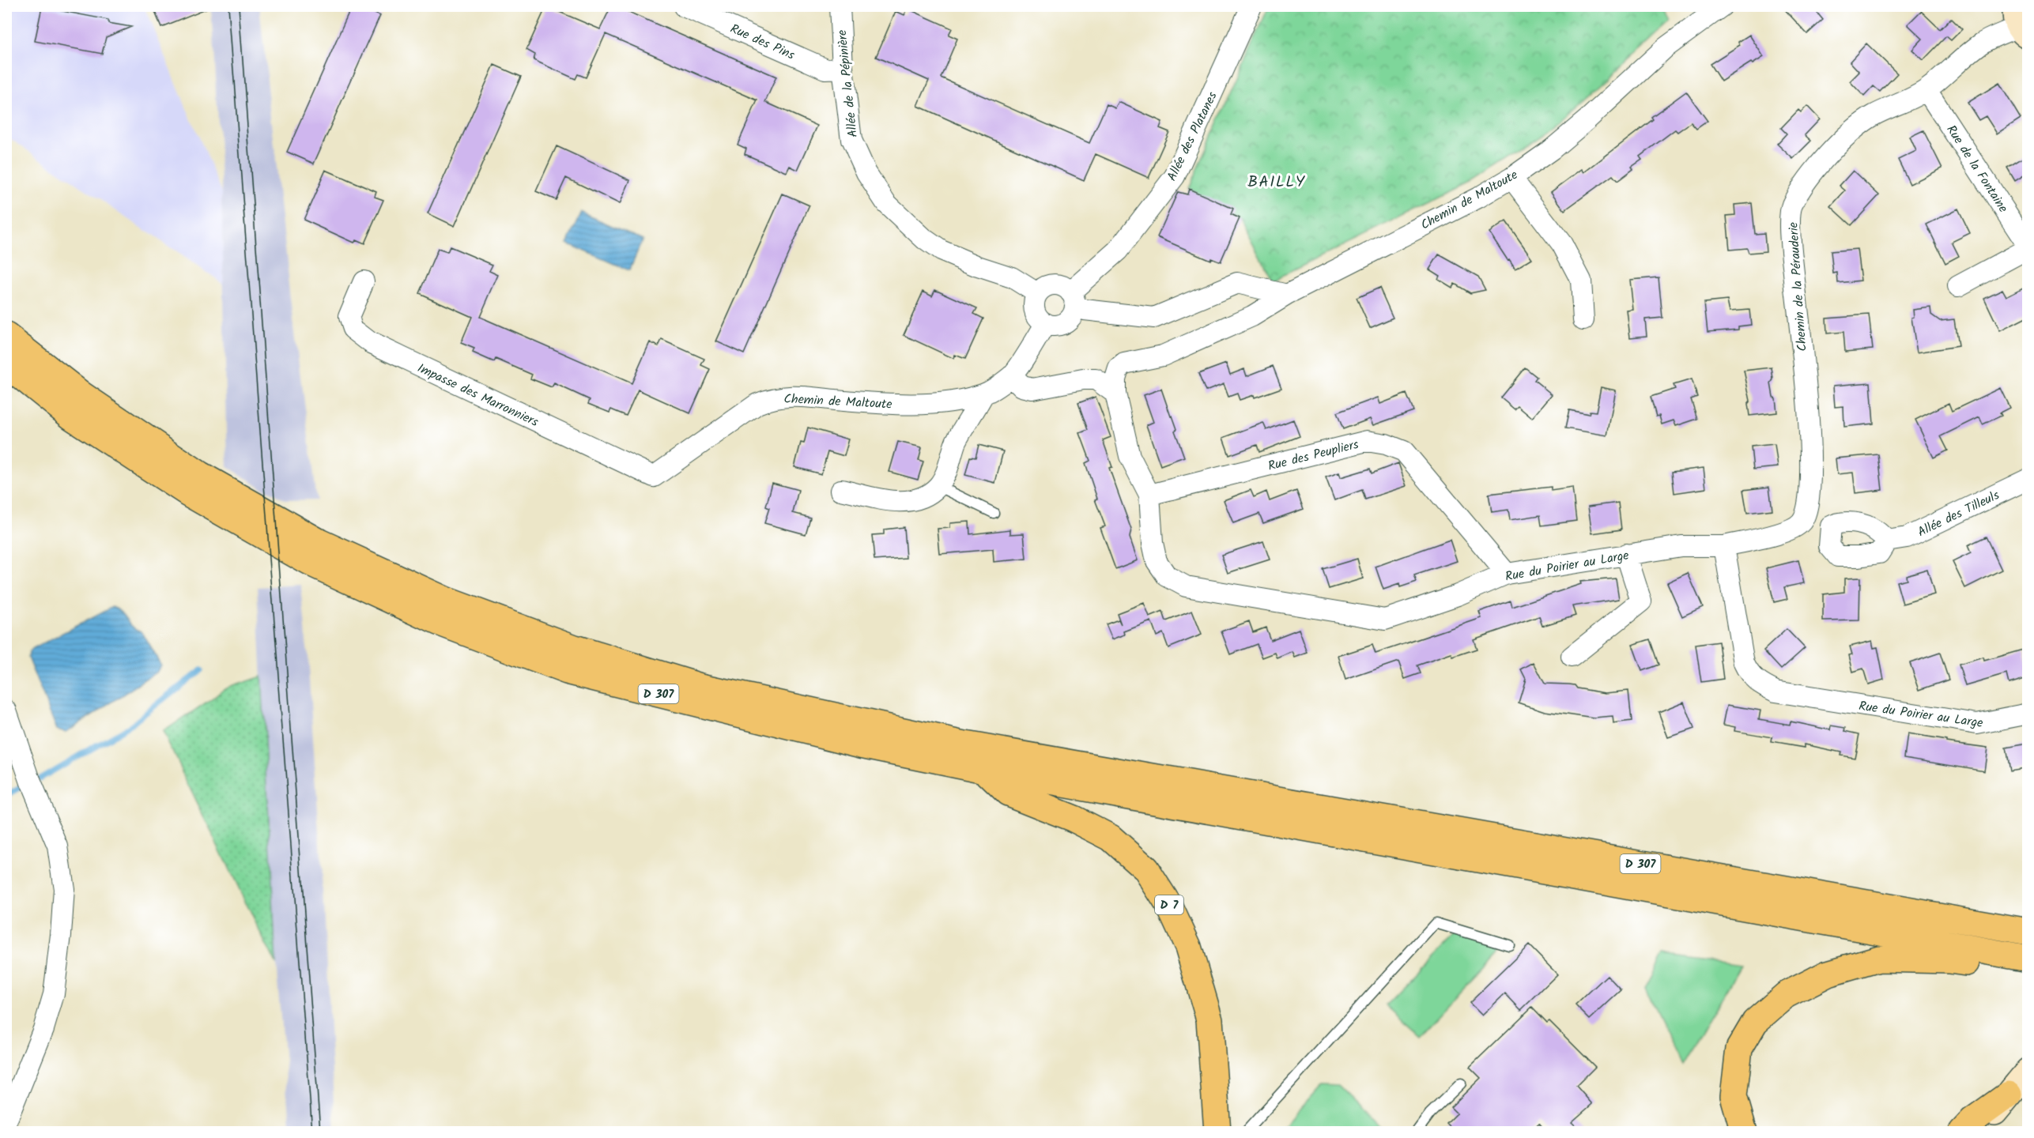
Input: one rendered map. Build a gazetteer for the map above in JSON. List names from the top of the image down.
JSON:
{
  "streets": {
    "main road": ["D 307", "D 7"],
    "street": [
      "Rue des Pins",
      "Allée de la Pépinière",
      "Allée des Platanes",
      "Rue de la Fontaine",
      "Chemin de Maltoute",
      "Chemin de la Pérauderie",
      "Impasse des Marronniers",
      "Rue des Peupliers",
      "Allée des Tilleuls",
      "Rue du Poirier au Large"
    ]
  },
  "crossings": [
    ["Rue des Pins", "Allée de la Pépinière"],
    ["Allée de la Pépinière", "Allée des Platanes"],
    ["Allée de la Pépinière", "Chemin de Maltoute"],
    ["Allée des Platanes", "Chemin de Maltoute"],
    ["Rue de la Fontaine", "Chemin de la Pérauderie"],
    ["Chemin de Maltoute", "Impasse des Marronniers"],
    ["Chemin de Maltoute", "Rue du Poirier au Large"],
    ["Chemin de la Pérauderie", "Rue du Poirier au Large"],
    ["Rue des Peupliers", "Rue du Poirier au Large"],
    ["D 307", "D 7"]
  ],
  "districts": ["BAILLY"]
}
